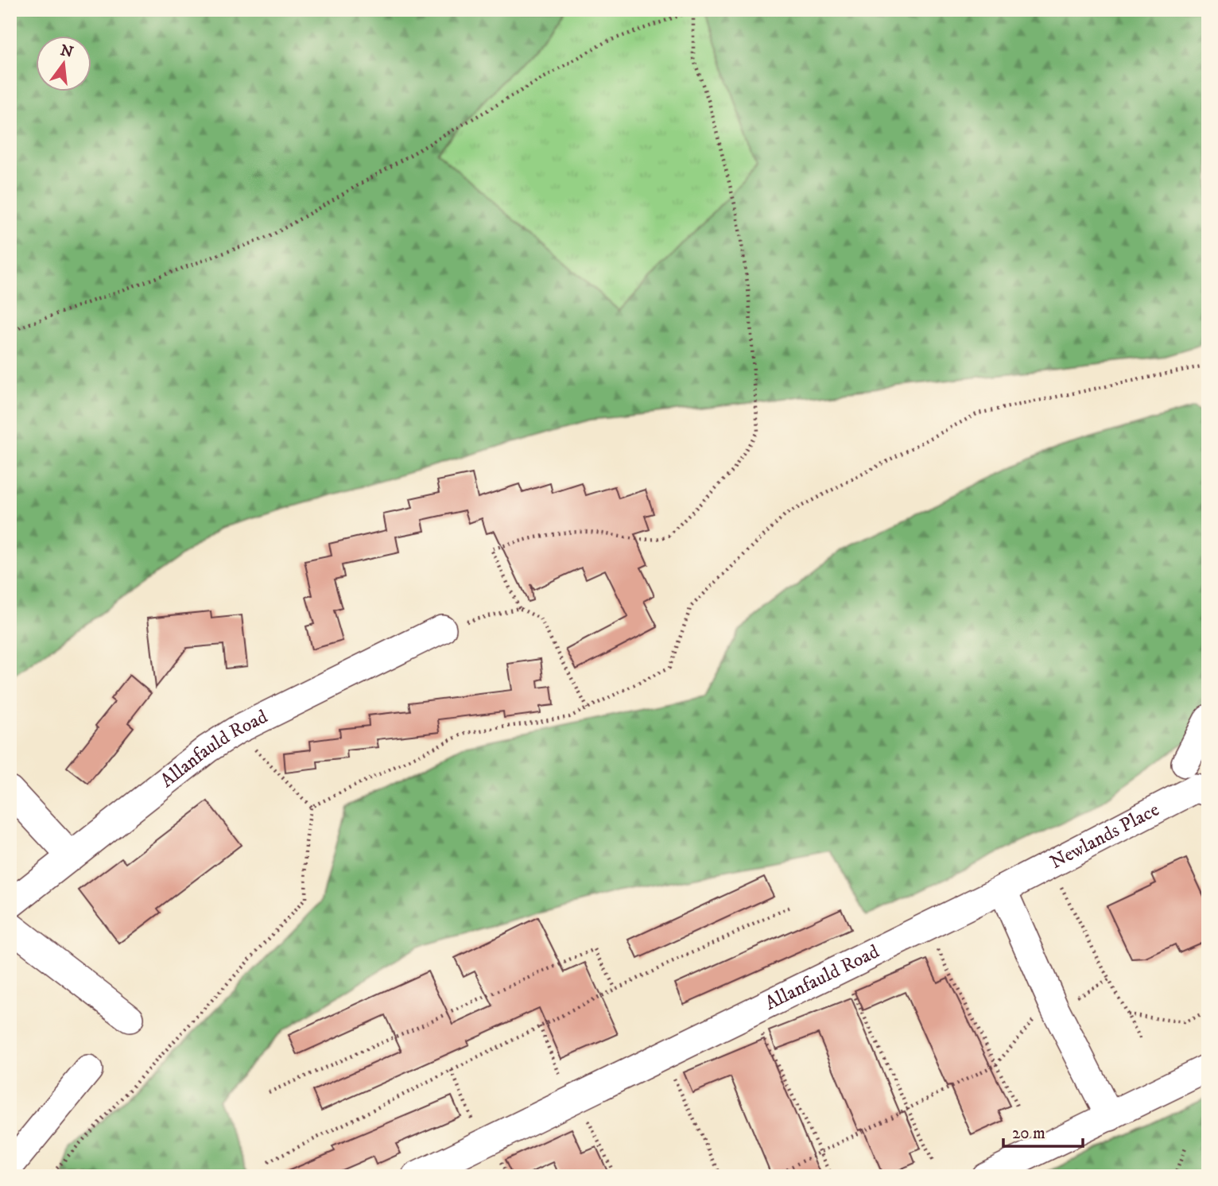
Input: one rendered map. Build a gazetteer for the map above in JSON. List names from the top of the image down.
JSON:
{
  "streets": {
    "street": ["Allanfauld Road", "Newlands Place"]
  },
  "crossings": [
    ["Allanfauld Road", "Newlands Place"]
  ],
  "scale_bar": "20 m",
  "north": "top"
}
